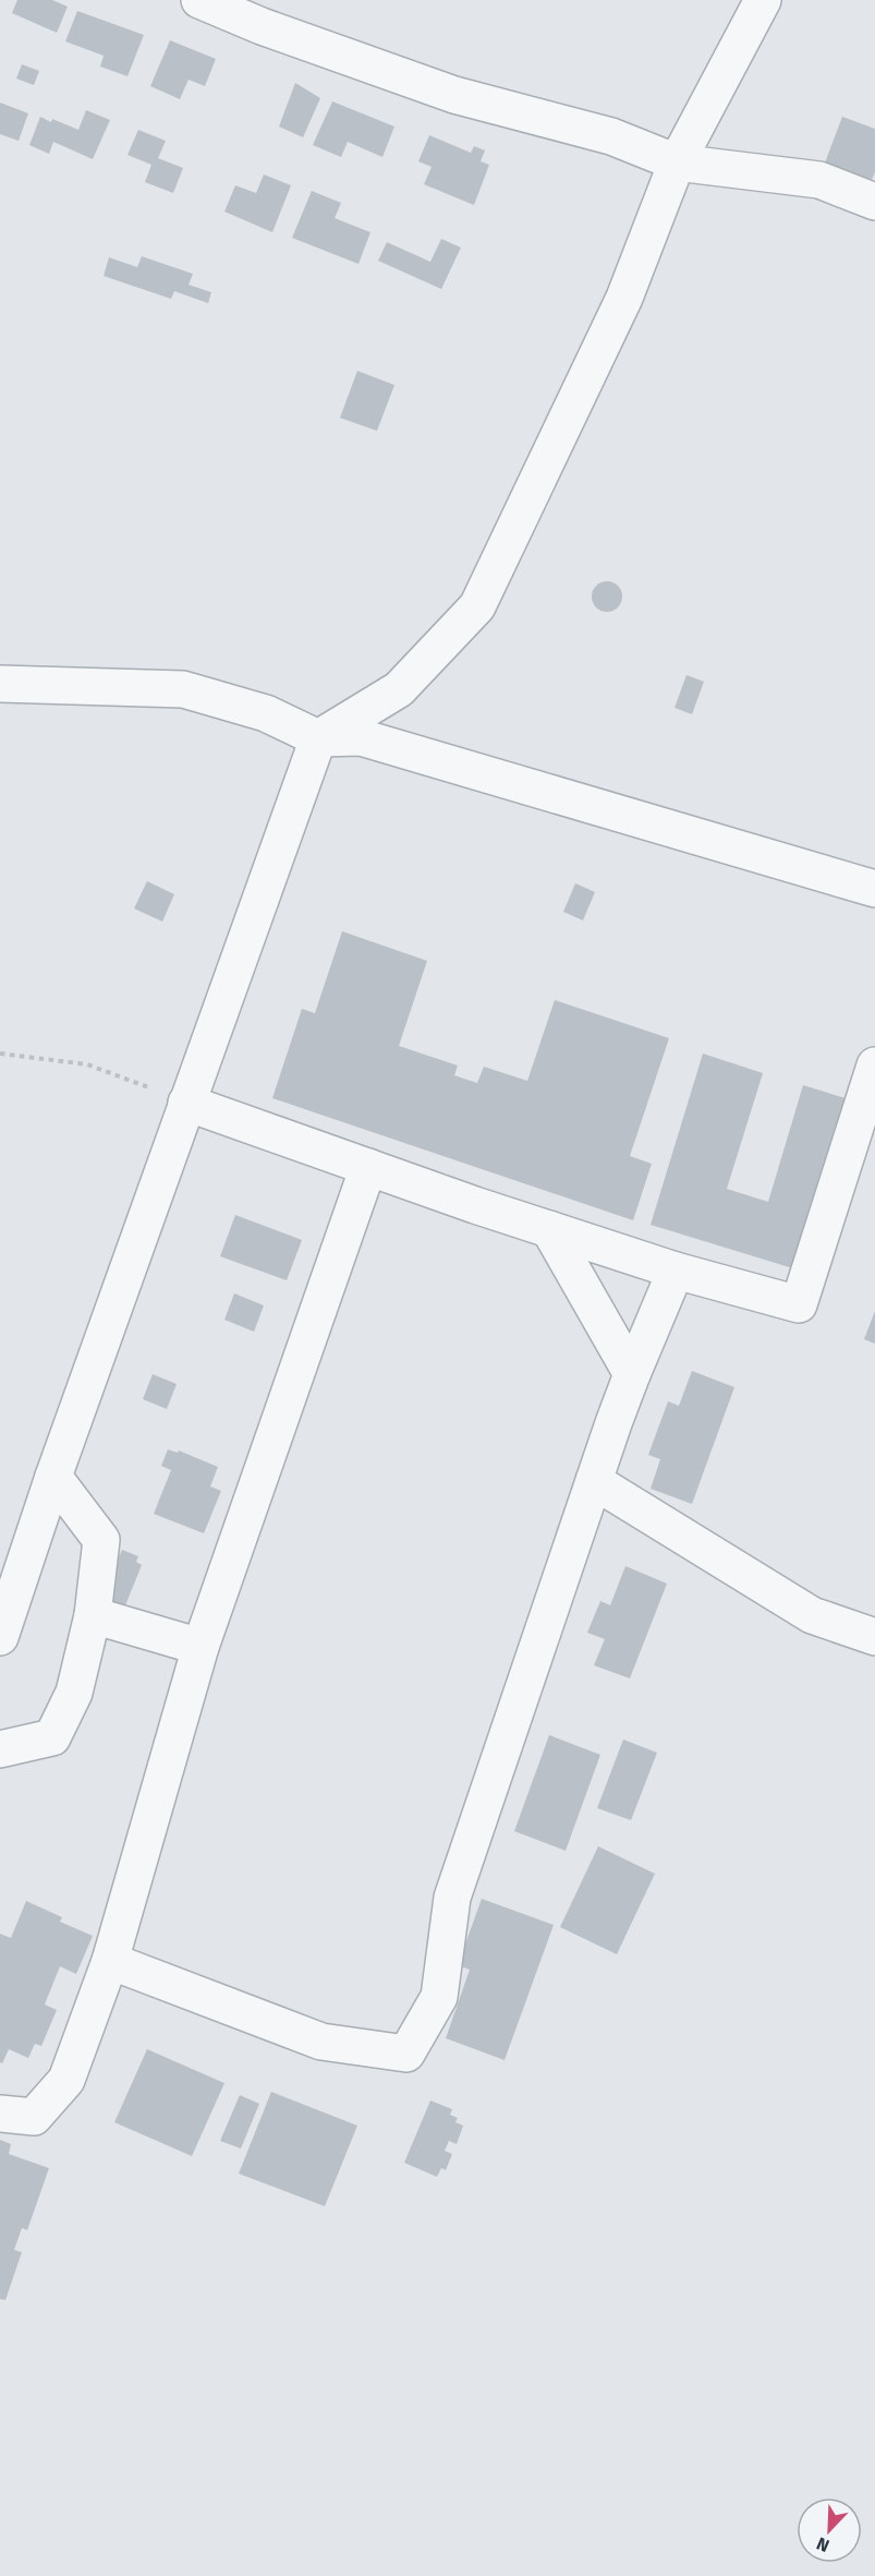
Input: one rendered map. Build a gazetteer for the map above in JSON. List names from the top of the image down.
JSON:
{
  "north": "bottom left"
}
